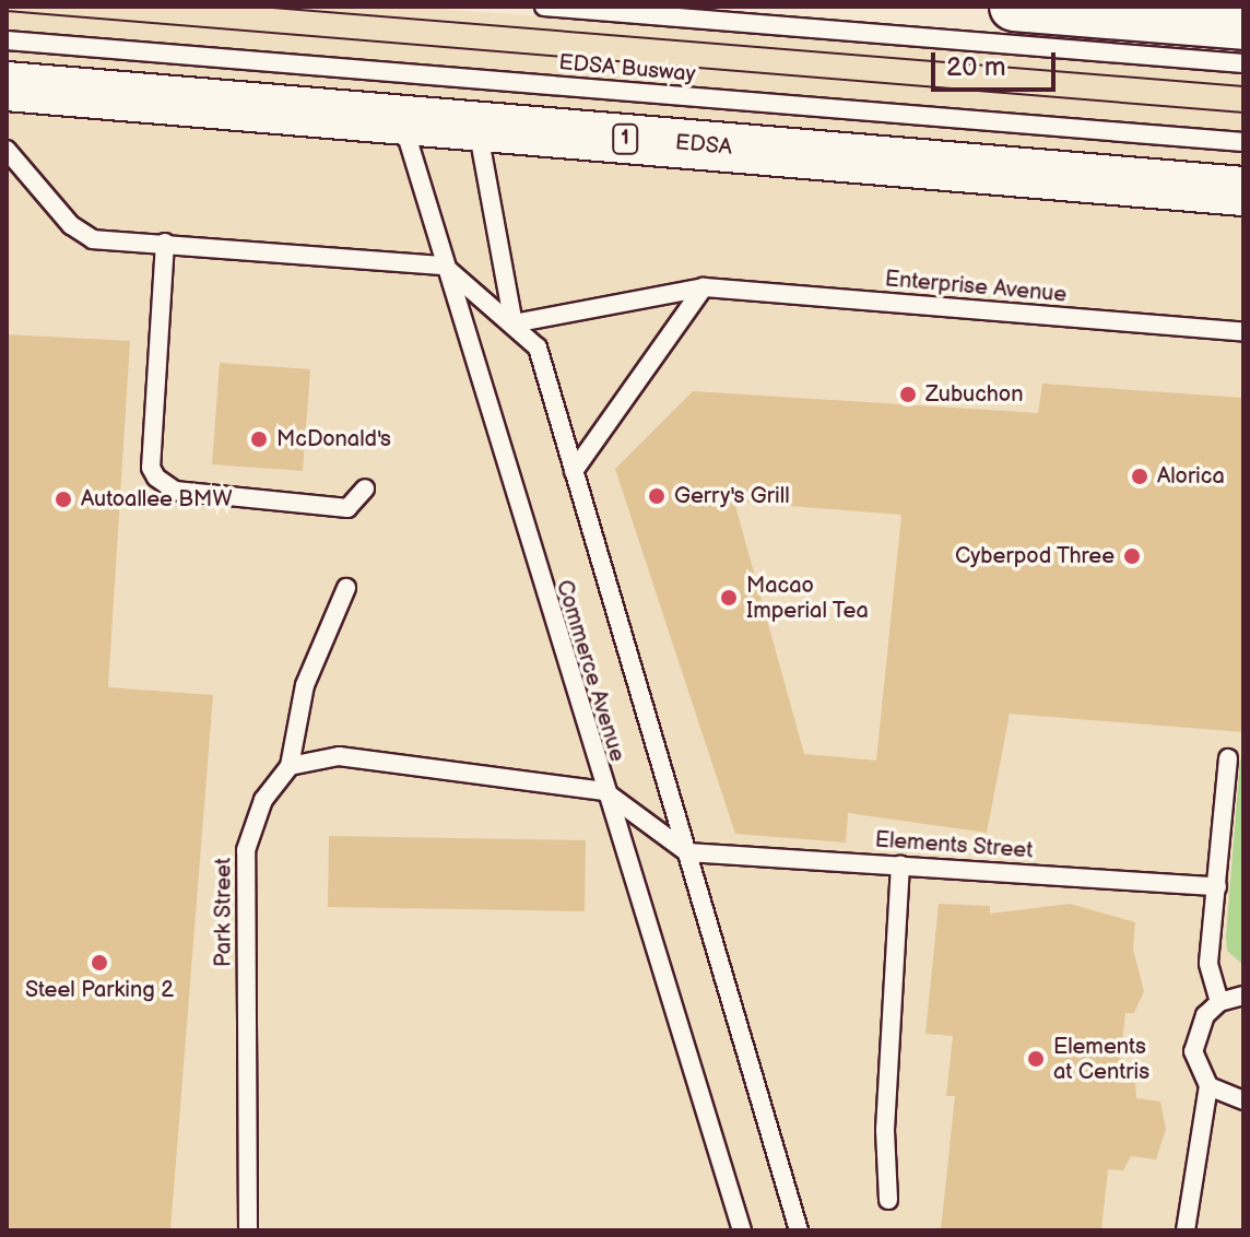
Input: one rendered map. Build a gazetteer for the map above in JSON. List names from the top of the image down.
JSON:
{
  "streets": {
    "highway": ["1", "EDSA"],
    "lane": [
      "EDSA Busway",
      "Enterprise Avenue",
      "Commerce Avenue",
      "Elements Street",
      "Park Street"
    ]
  },
  "crossings": [
    ["EDSA", "Commerce Avenue"],
    ["Enterprise Avenue", "Commerce Avenue"],
    ["Commerce Avenue", "Elements Street"]
  ],
  "places": [
    "Zubuchon",
    "McDonald's",
    "Alorica",
    "Gerry's Grill",
    "Autoallee BMW",
    "Cyberpod Three",
    "Macao Imperial Tea",
    "Steel Parking 2",
    "Elements at Centris"
  ],
  "scale_bar": "20 m"
}
